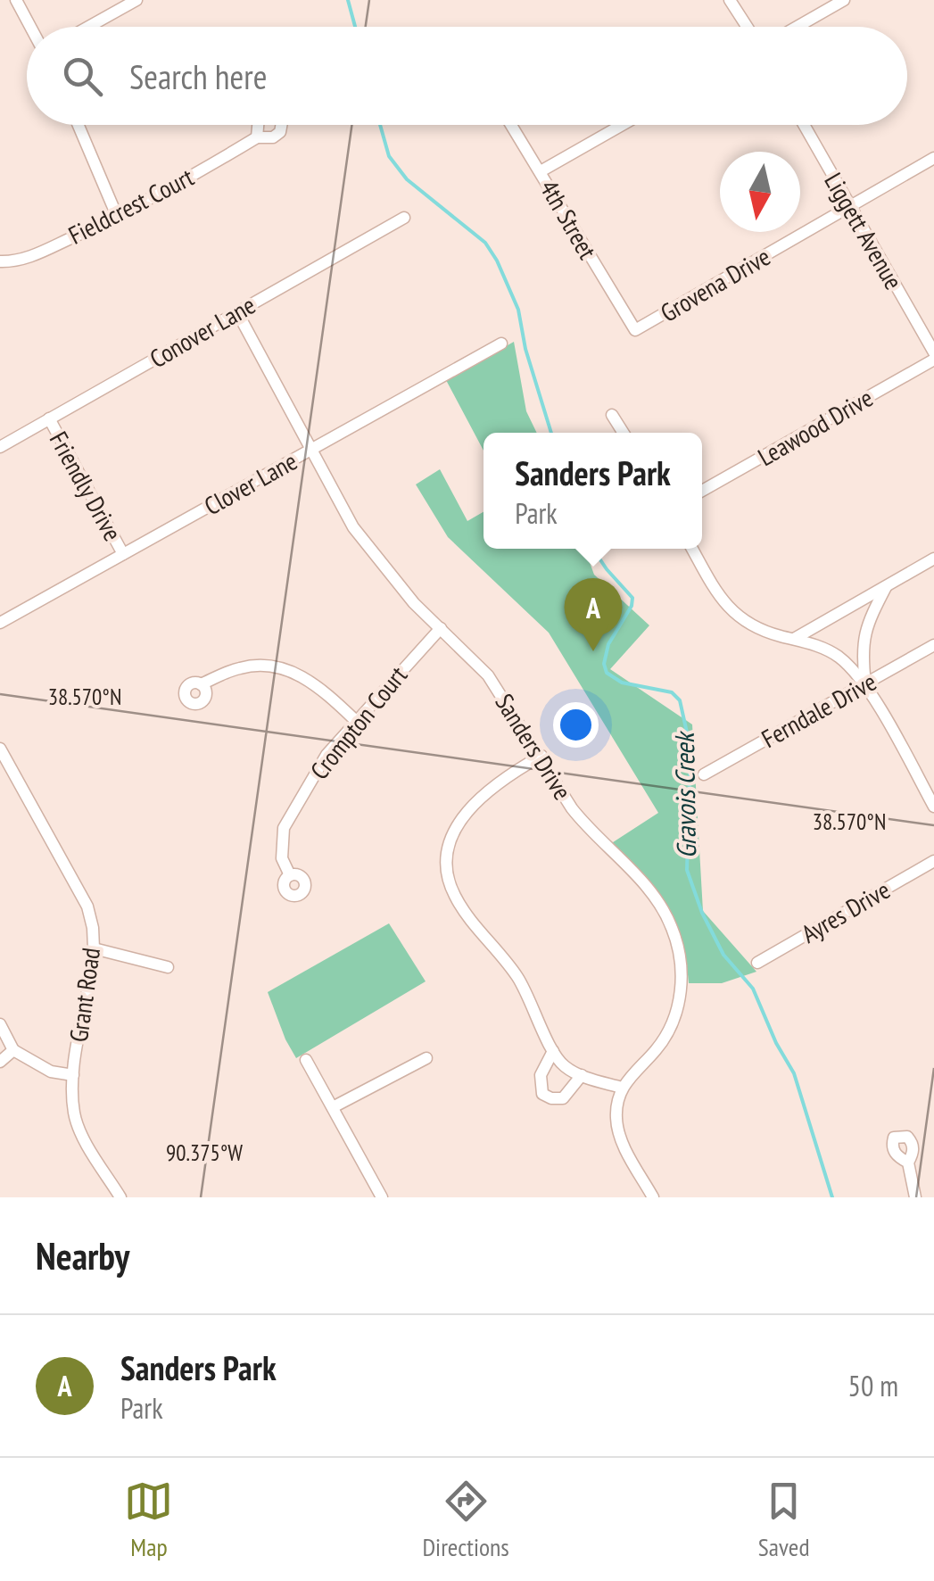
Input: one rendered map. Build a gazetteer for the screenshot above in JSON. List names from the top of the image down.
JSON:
{
  "streets": {
    "street": [
      "Fieldcrest Court",
      "4th Street",
      "Liggett Avenue",
      "Grovena Drive",
      "Conover Lane",
      "Leawood Drive",
      "Clover Lane",
      "Friendly Drive",
      "Ferndale Drive",
      "Crompton Court",
      "Sanders Drive",
      "Ayres Drive",
      "Grant Road"
    ]
  },
  "crossings": [
    ["4th Street", "Grovena Drive"],
    ["Liggett Avenue", "Grovena Drive"],
    ["Conover Lane", "Friendly Drive"],
    ["Conover Lane", "Sanders Drive"],
    ["Clover Lane", "Friendly Drive"],
    ["Clover Lane", "Sanders Drive"],
    ["Crompton Court", "Sanders Drive"]
  ],
  "water": ["Gravois Creek"],
  "north": "bottom",
  "page": {
    "search": "Search here",
    "popup": ["Sanders Park", "Park"],
    "pins": "A",
    "heading": "Nearby",
    "list": [
      {
        "mark": "A",
        "name": "Sanders Park",
        "note": "Park",
        "value": "50 m"
      }
    ],
    "nav": ["Map", "Directions", "Saved"]
  },
  "coordinates": ["38.570°N", "90.375°W"]
}
